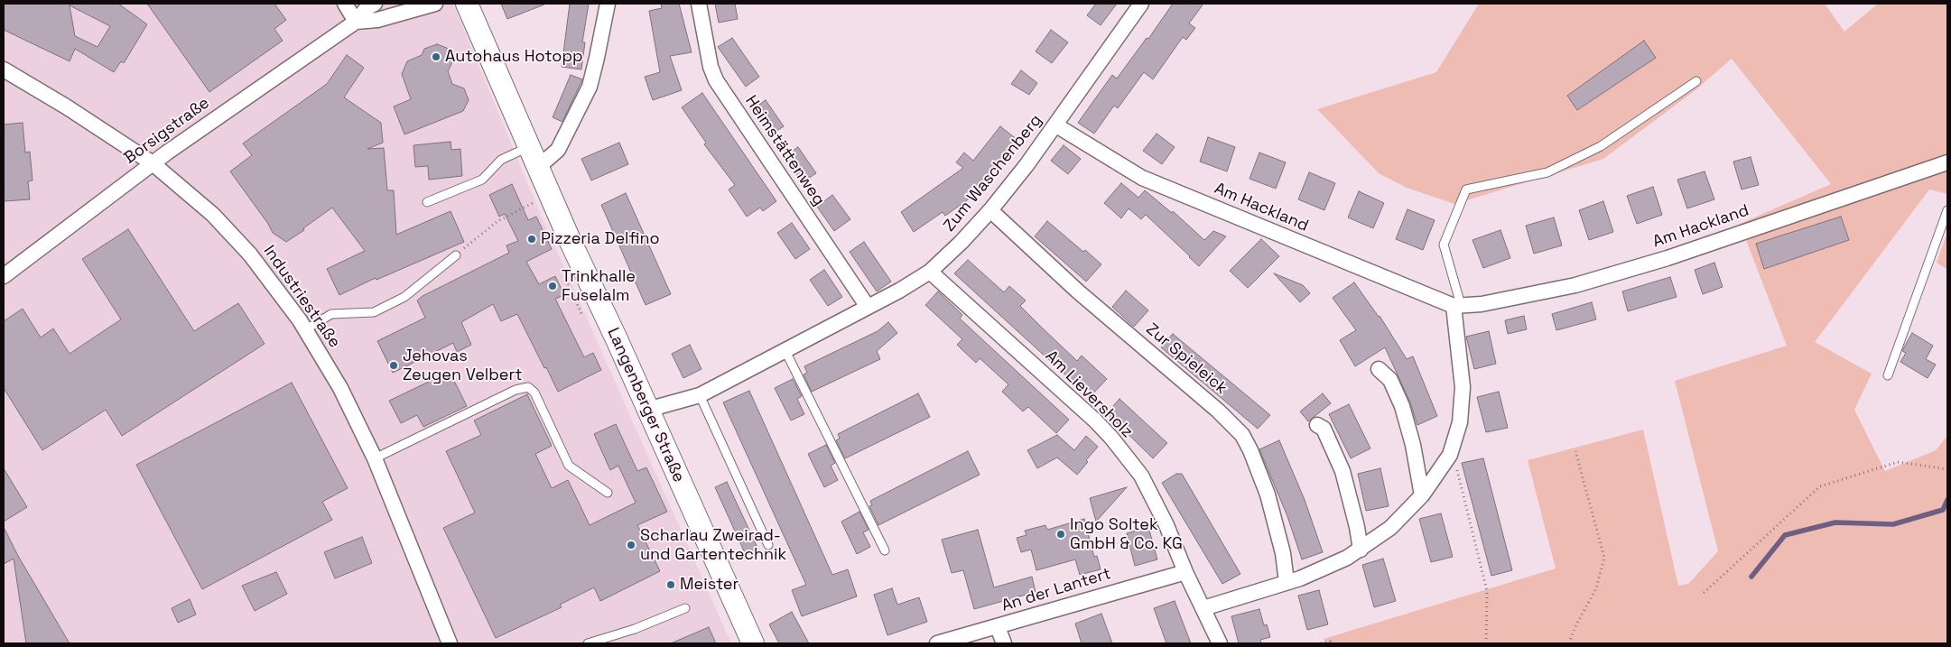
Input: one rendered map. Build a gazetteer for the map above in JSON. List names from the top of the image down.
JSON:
{
  "streets": {
    "main road": ["Langenberger Straße"],
    "street": [
      "Borsigstraße",
      "Heimstättenweg",
      "Zum Waschenberg",
      "Am Hackland",
      "Industriestraße",
      "Zur Spieleick",
      "Am Lieversholz",
      "An der Lantert"
    ]
  },
  "crossings": [
    ["Borsigstraße", "Industriestraße"],
    ["Heimstättenweg", "Zum Waschenberg"],
    ["Zum Waschenberg", "Am Hackland"],
    ["Zum Waschenberg", "Zur Spieleick"],
    ["Zum Waschenberg", "Am Lieversholz"],
    ["Zum Waschenberg", "Langenberger Straße"],
    ["Am Lieversholz", "An der Lantert"]
  ],
  "places": [
    "Autohaus Hotopp",
    "Pizzeria Delfino",
    "Trinkhalle Fuselalm",
    "Jehovas Zeugen Velbert",
    "Ingo Soltek GmbH & Co. KG",
    "Scharlau Zweirad- und Gartentechnik",
    "Meister"
  ]
}
